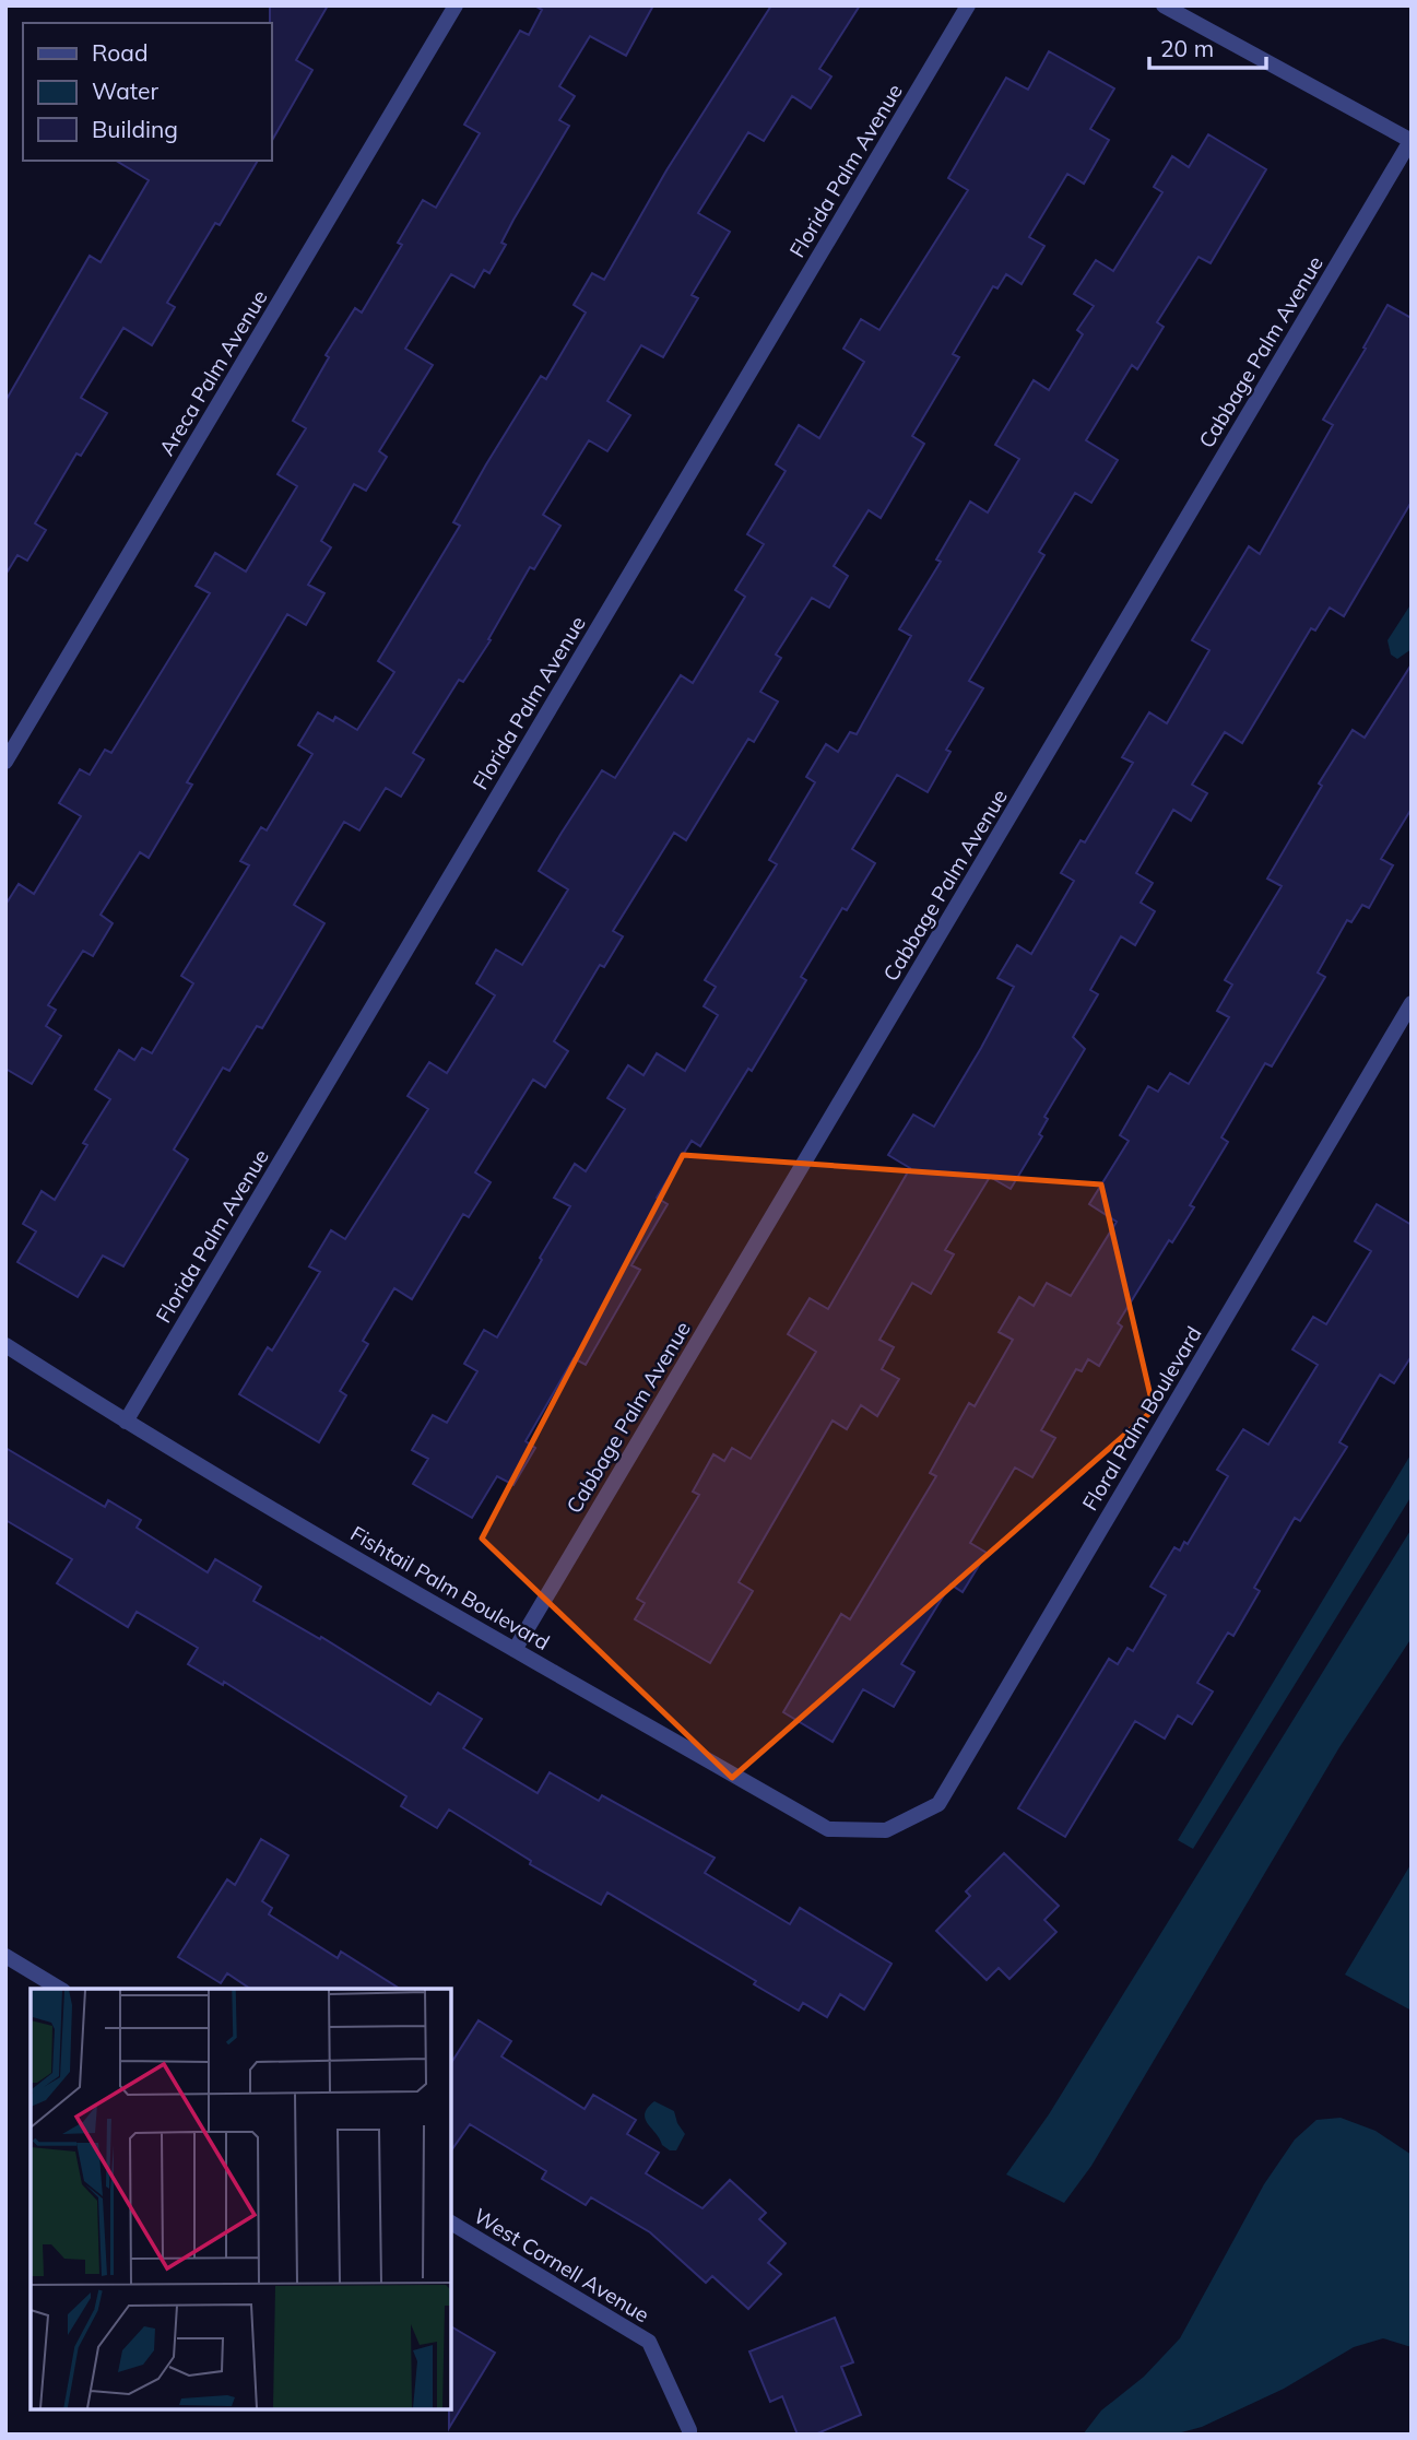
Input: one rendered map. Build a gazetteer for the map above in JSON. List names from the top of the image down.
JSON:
{
  "streets": {
    "street": [
      "Florida Palm Avenue",
      "Cabbage Palm Avenue",
      "Areca Palm Avenue",
      "Floral Palm Boulevard",
      "Fishtail Palm Boulevard",
      "West Cornell Avenue"
    ]
  },
  "crossings": [
    ["Florida Palm Avenue", "Fishtail Palm Boulevard"],
    ["Cabbage Palm Avenue", "Fishtail Palm Boulevard"],
    ["Floral Palm Boulevard", "Fishtail Palm Boulevard"]
  ],
  "legend": ["Road", "Water", "Building"],
  "scale_bar": "20 m"
}
